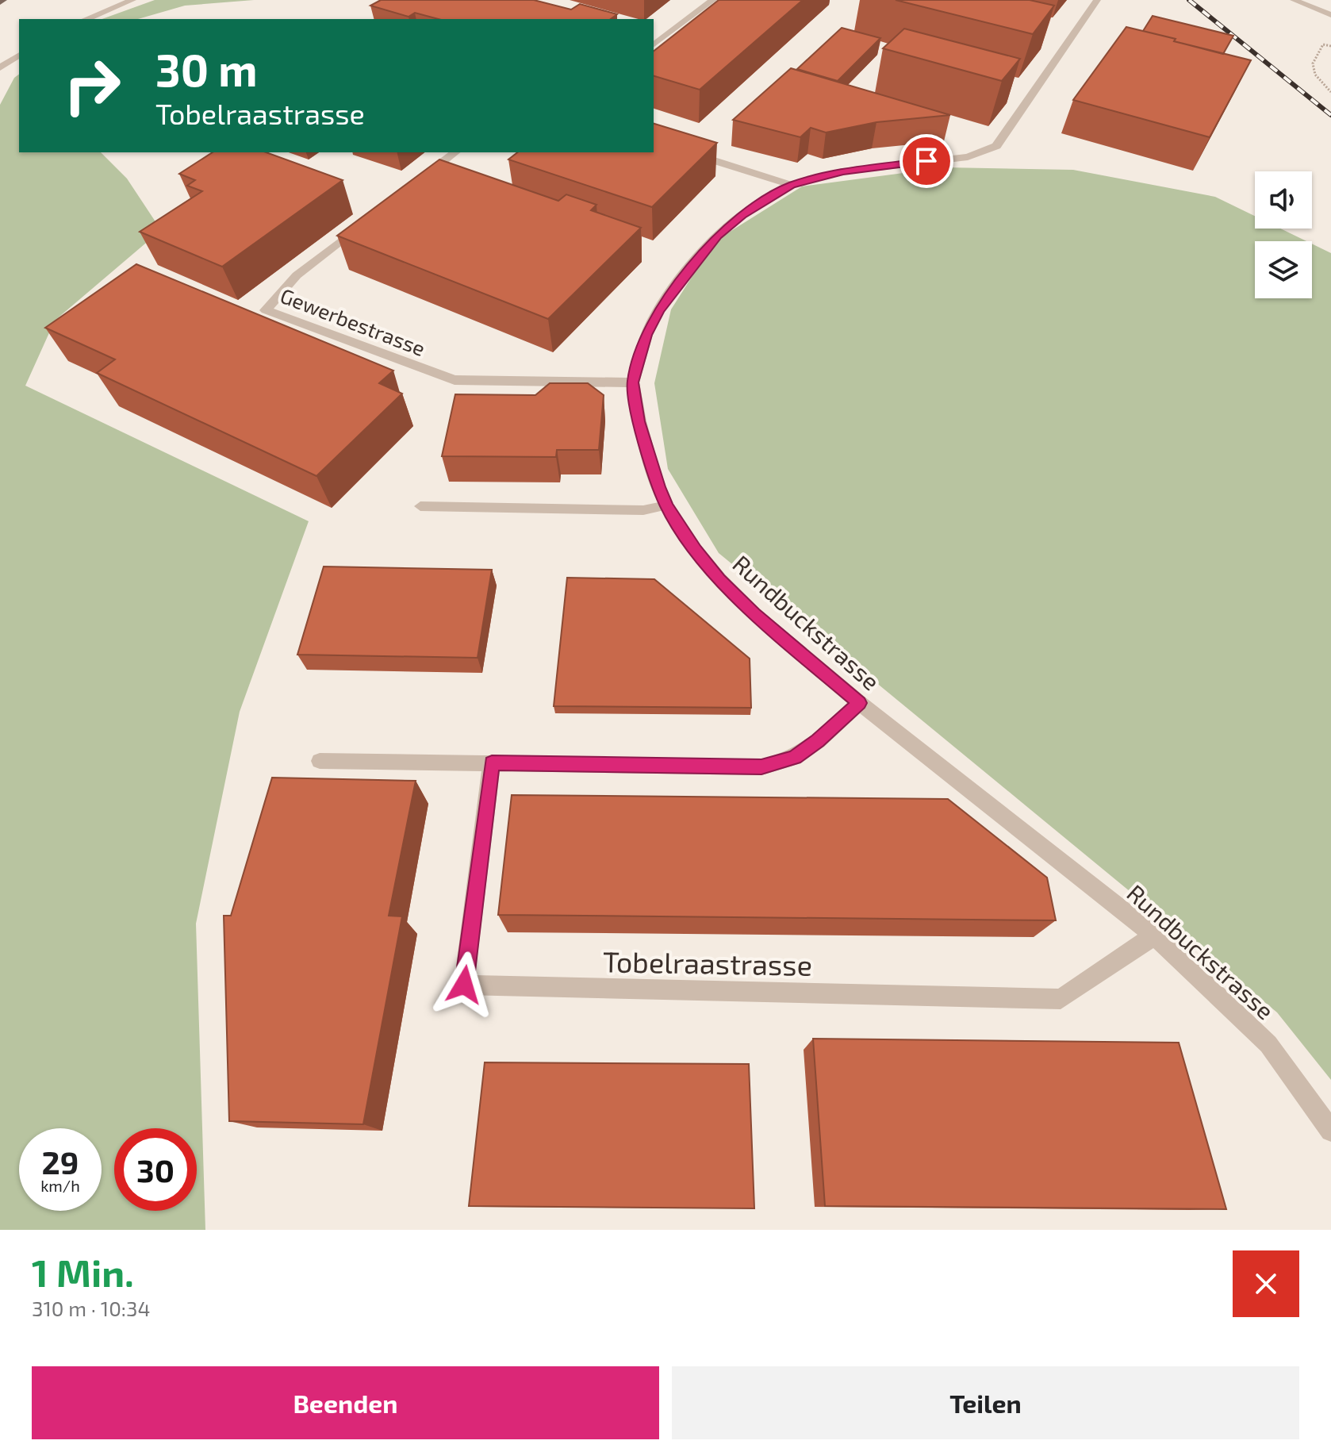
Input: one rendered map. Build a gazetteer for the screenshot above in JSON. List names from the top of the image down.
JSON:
{
  "streets": {
    "street": ["Gewerbestrasse", "Rundbuckstrasse", "Tobelraastrasse"]
  },
  "crossings": [
    ["Gewerbestrasse", "Rundbuckstrasse"],
    ["Rundbuckstrasse", "Tobelraastrasse"]
  ],
  "page": {
    "turn": ["30 m", "Tobelraastrasse"],
    "speed": "29 km/h",
    "limit": "30",
    "heading": ["1 Min.", "310 m · 10:34"],
    "buttons": ["Beenden", "Teilen"]
  }
}
